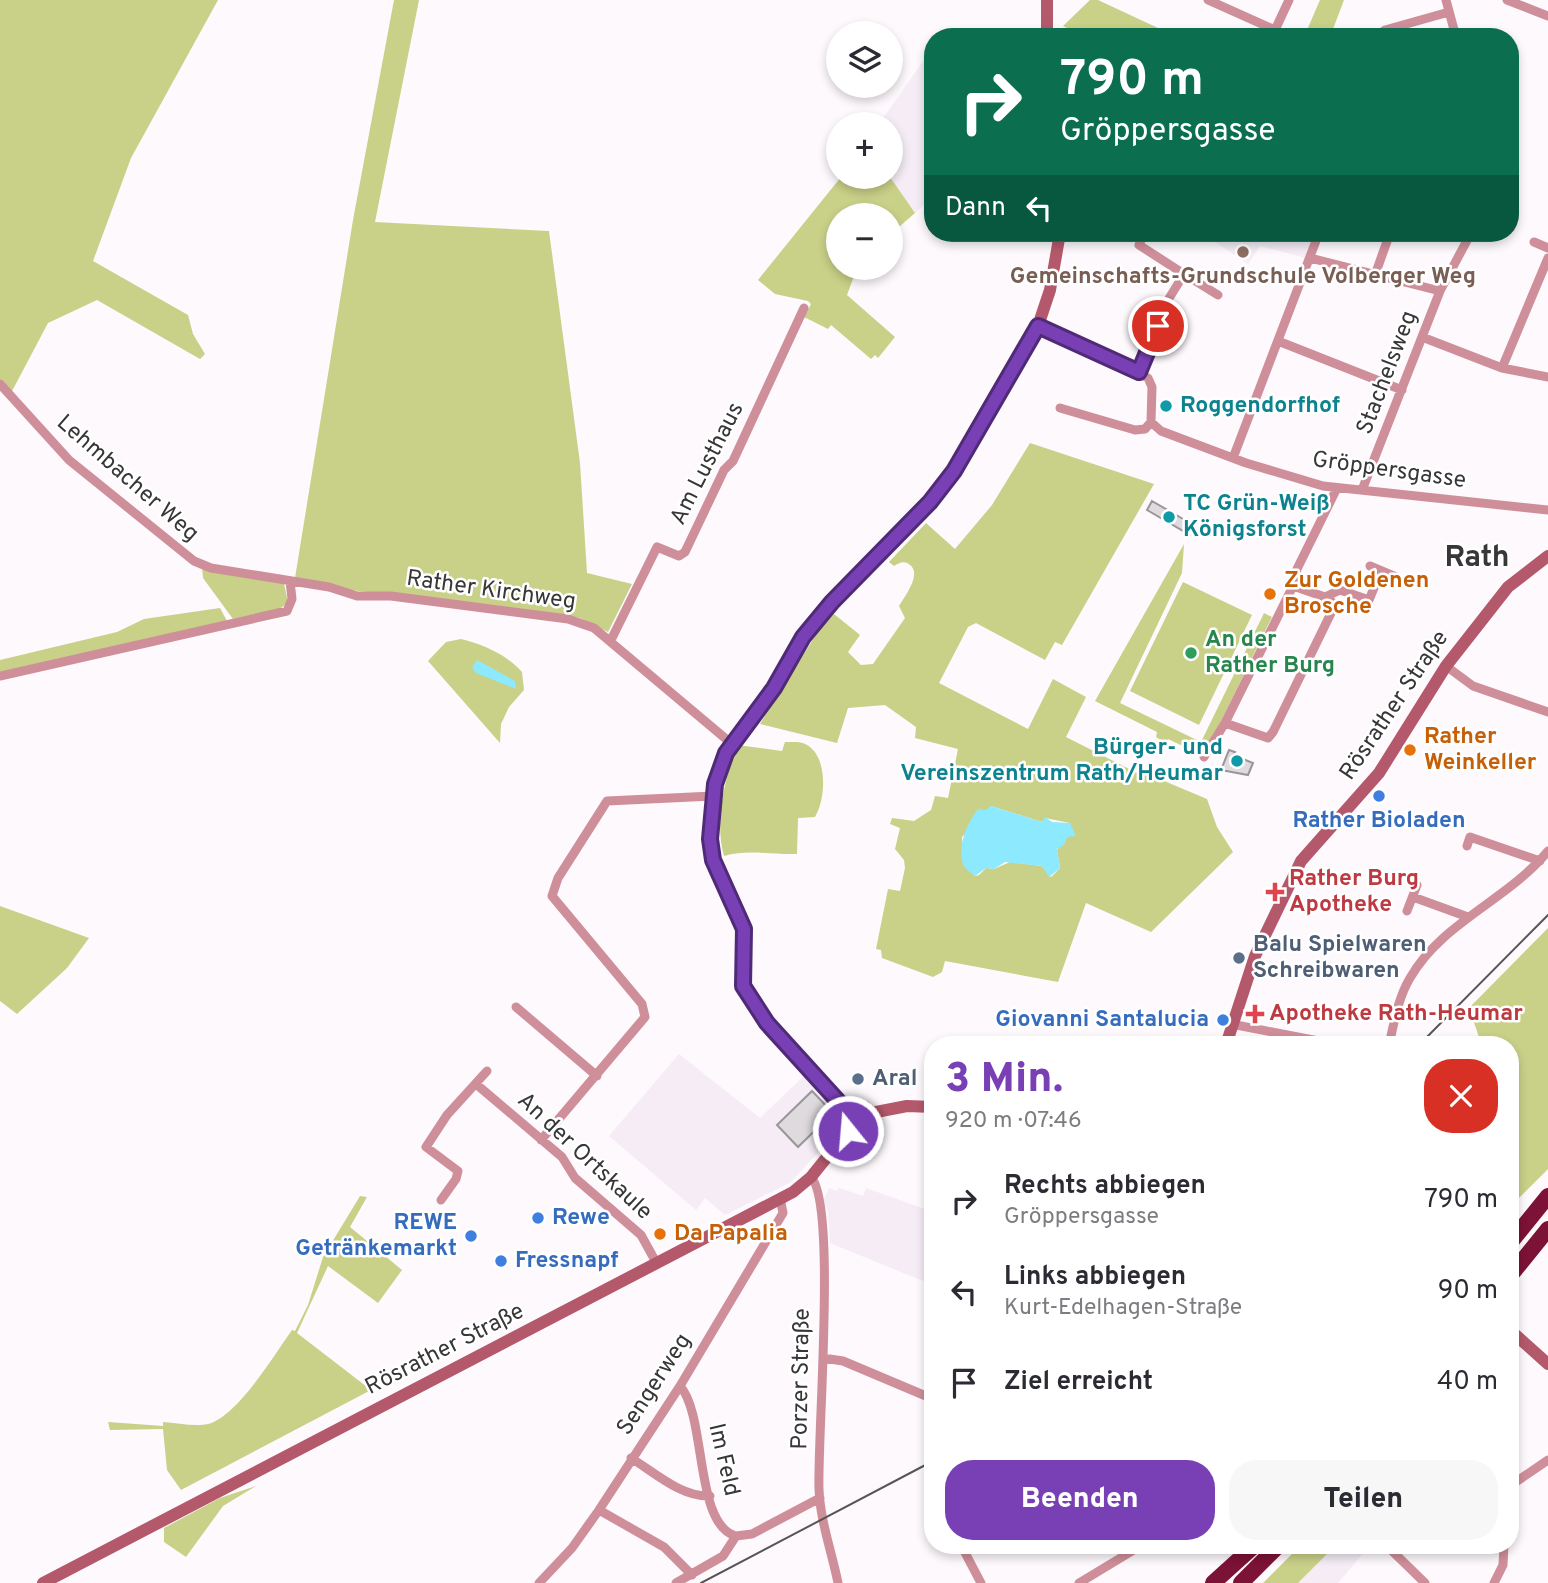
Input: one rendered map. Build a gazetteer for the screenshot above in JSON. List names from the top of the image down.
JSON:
{
  "streets": {
    "main road": ["Rösrather Straße"],
    "street": [
      "Stachelsweg",
      "Am Lusthaus",
      "Gröppersgasse",
      "Lehmbacher Weg",
      "Rather Kirchweg",
      "An der Ortskaule",
      "Porzer Straße",
      "Sengerweg",
      "Im Feld"
    ]
  },
  "crossings": [
    ["Stachelsweg", "Gröppersgasse"],
    ["Am Lusthaus", "Rather Kirchweg"],
    ["Lehmbacher Weg", "Rather Kirchweg"],
    ["Rösrather Straße", "An der Ortskaule"],
    ["Rösrather Straße", "Porzer Straße"],
    ["Rösrather Straße", "Sengerweg"],
    ["Sengerweg", "Im Feld"]
  ],
  "districts": ["Rath"],
  "places": {
    "other": [
      "Gemeinschafts-Grundschule Volberger Weg",
      "Roggendorfhof",
      "TC Grün-Weiß Königsforst",
      "Zur Goldenen Brosche",
      "An der Rather Burg",
      "Rather Weinkeller",
      "Bürger- und Vereinszentrum Rath/Heumar",
      "Rather Bioladen",
      "Balu Spielwaren Schreibwaren",
      "Giovanni Santalucia",
      "Aral",
      "Rewe",
      "Da Papalia",
      "REWE Getränkemarkt",
      "Fressnapf"
    ],
    "health": ["Rather Burg Apotheke", "Apotheke Rath-Heumar"]
  },
  "page": {
    "map_buttons": ["+", "−"],
    "turn": ["790 m", "Gröppersgasse"],
    "then": "Dann",
    "heading": ["3 Min.", "920 m · 07:46"],
    "list": [
      {
        "name": "Rechts abbiegen",
        "note": "Gröppersgasse",
        "value": "790 m"
      },
      {
        "name": "Links abbiegen",
        "note": "Kurt-Edelhagen-Straße",
        "value": "90 m"
      },
      {
        "name": "Ziel erreicht",
        "value": "40 m"
      }
    ],
    "buttons": ["Beenden", "Teilen"]
  }
}
